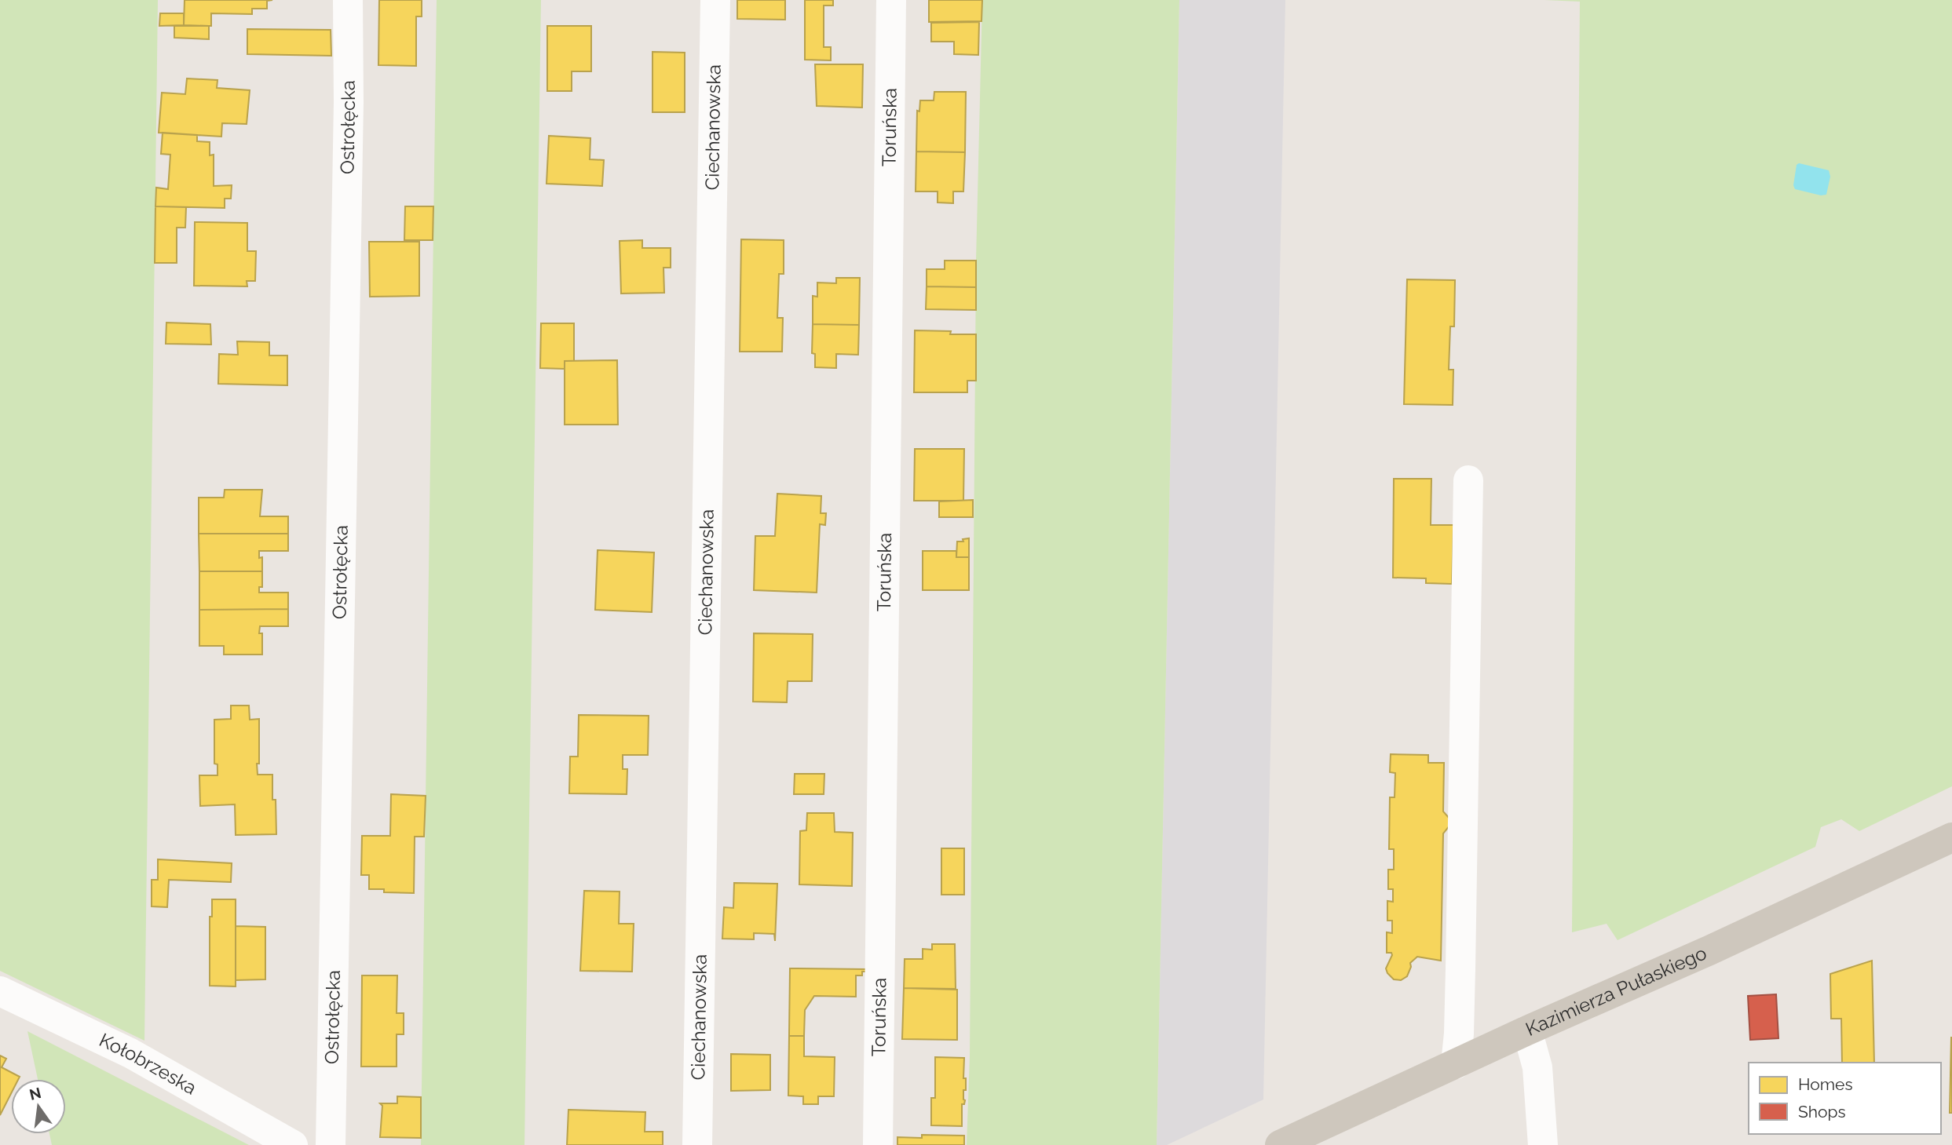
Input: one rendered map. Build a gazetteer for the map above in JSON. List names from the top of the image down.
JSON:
{
  "streets": {
    "main road": ["Kazimierza Pułaskiego"],
    "street": [
      "Ostrołęcka",
      "Ciechanowska",
      "Toruńska",
      "Kołobrzeska"
    ]
  },
  "legend": ["Homes", "Shops"],
  "north": "top"
}
